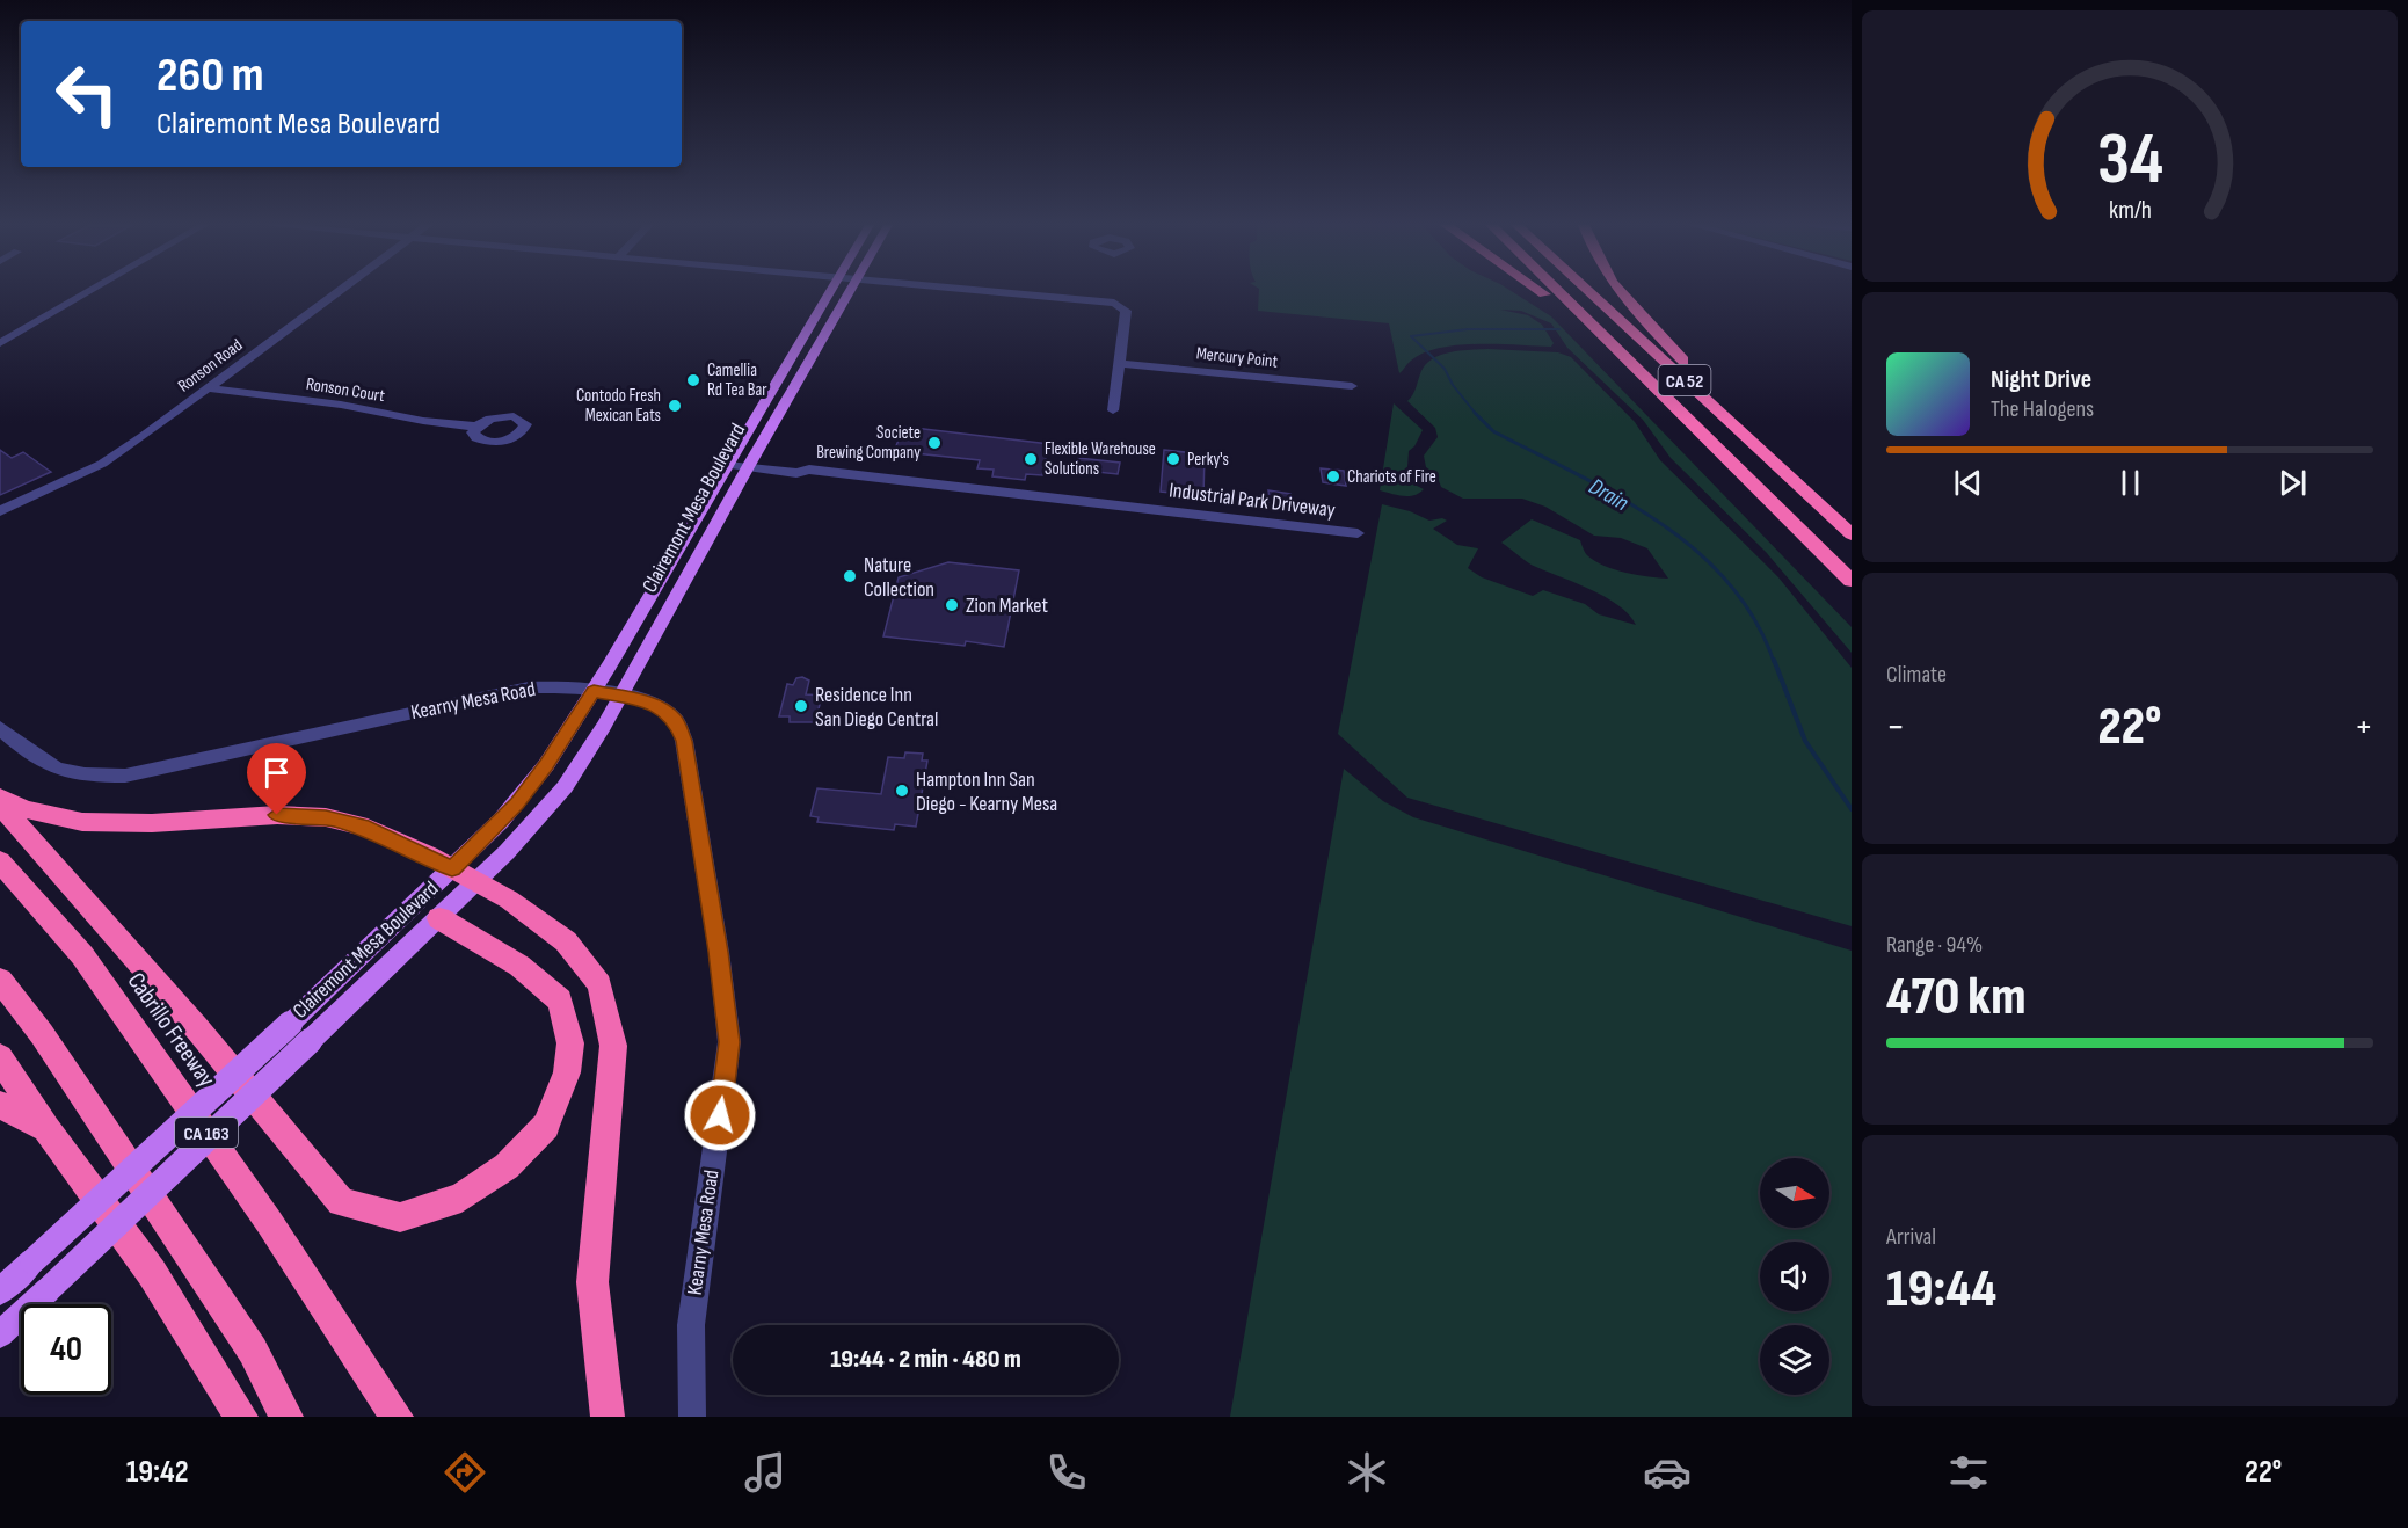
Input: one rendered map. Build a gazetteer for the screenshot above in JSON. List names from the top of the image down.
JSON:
{
  "streets": {
    "highway": ["CA 52", "Cabrillo Freeway", "CA 163"],
    "main road": ["Clairemont Mesa Boulevard"],
    "street": [
      "Mercury Point",
      "Ronson Road",
      "Ronson Court",
      "Industrial Park Driveway",
      "Kearny Mesa Road"
    ]
  },
  "crossings": [
    ["Ronson Road", "Ronson Court"],
    ["Industrial Park Driveway", "Clairemont Mesa Boulevard"],
    ["Clairemont Mesa Boulevard", "Kearny Mesa Road"]
  ],
  "water": ["Drain"],
  "places": [
    "Camellia Rd Tea Bar",
    "Contodo Fresh Mexican Eats",
    "Societe Brewing Company",
    "Flexible Warehouse Solutions",
    "Perky's",
    "Chariots of Fire",
    "Nature Collection",
    "Zion Market",
    "Residence Inn San Diego Central",
    "Hampton Inn San Diego - Kearny Mesa"
  ],
  "north": "right",
  "page": {
    "turn": ["260 m", "Clairemont Mesa Boulevard"],
    "song": ["Night Drive", "The Halogens"],
    "tile": [
      "Climate",
      ["Range · 94%", "470 km"],
      ["Arrival", "19:44"]
    ],
    "heat": ["−", "22°", "+"],
    "limit": "40",
    "trip": "19:44 · 2 min · 480 m",
    "tabs": ["19:42", "22°"],
    "gauge": ["34", "km/h"]
  }
}
